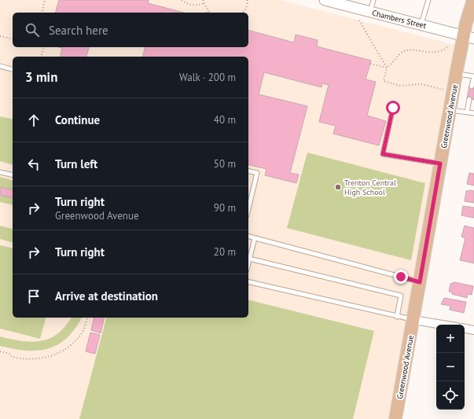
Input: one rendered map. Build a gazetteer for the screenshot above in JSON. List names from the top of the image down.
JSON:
{
  "streets": {
    "main road": ["Greenwood Avenue"],
    "street": ["Chambers Street"]
  },
  "crossings": [
    ["Chambers Street", "Greenwood Avenue"]
  ],
  "places": ["Trenton Central High School"],
  "page": {
    "search": "Search here",
    "heading": ["3 min", "Walk · 200 m"],
    "list": [
      ["Continue", "40 m"],
      ["Turn left", "50 m"],
      ["Turn right", "Greenwood Avenue", "90 m"],
      ["Turn right", "20 m"],
      "Arrive at destination"
    ],
    "map_buttons": ["+", "−"]
  }
}
